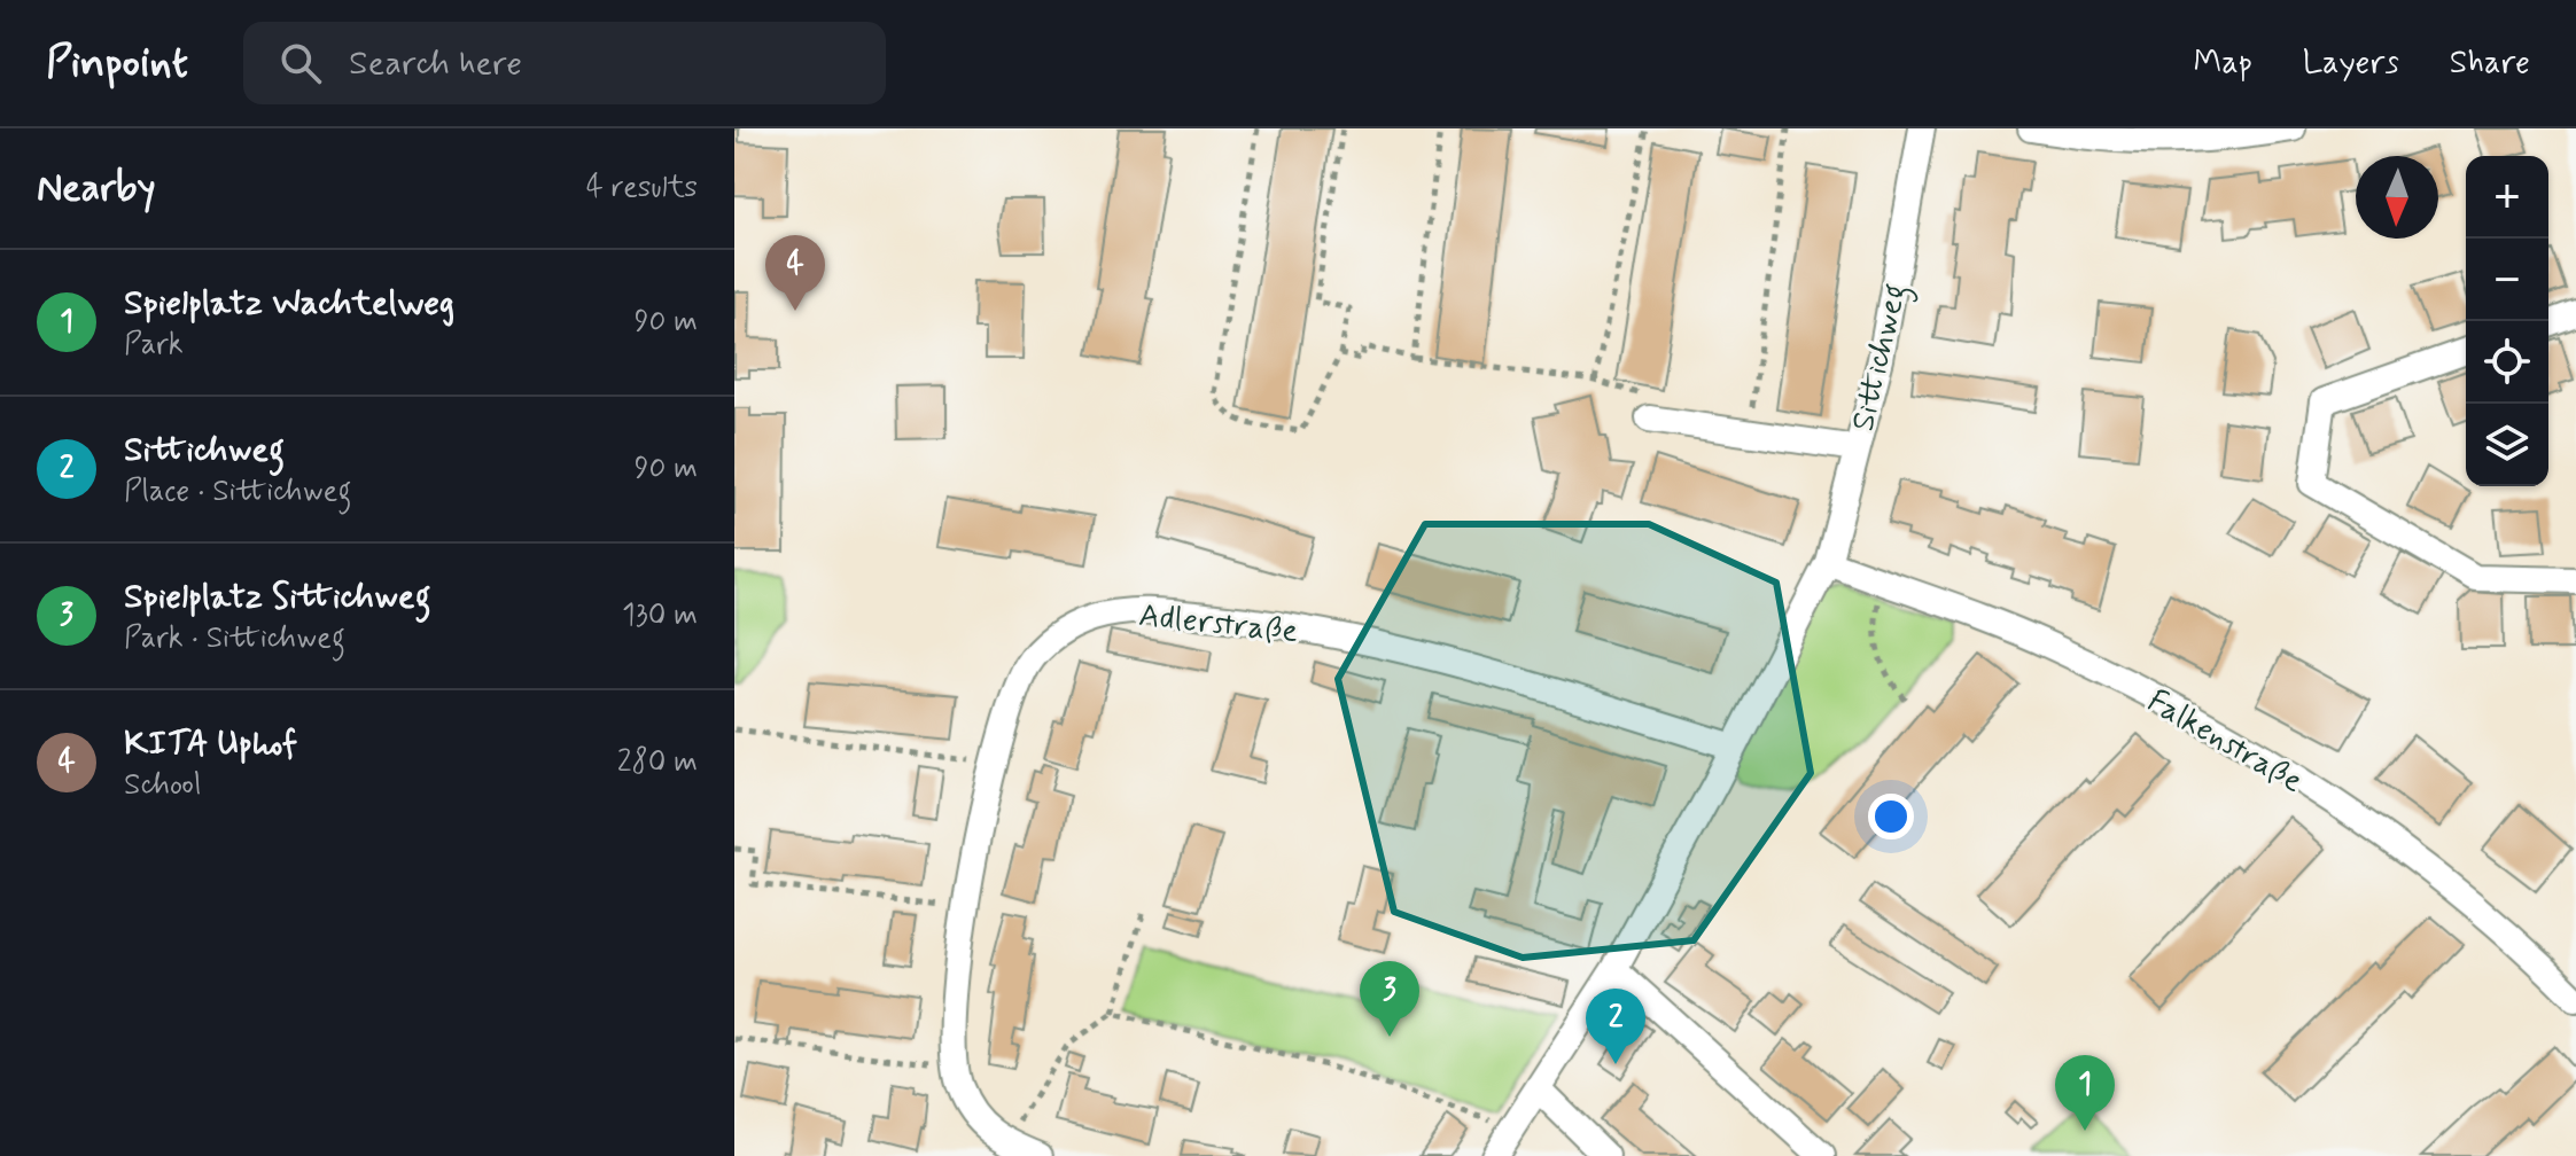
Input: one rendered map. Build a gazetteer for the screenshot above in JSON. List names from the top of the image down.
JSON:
{
  "streets": {
    "street": ["Sittichweg", "Adlerstraße", "Falkenstraße"]
  },
  "crossings": [
    ["Sittichweg", "Adlerstraße"],
    ["Sittichweg", "Falkenstraße"]
  ],
  "north": "bottom",
  "page": {
    "header": "Pinpoint",
    "search": "Search here",
    "nav": ["Map", "Layers", "Share"],
    "heading": ["Nearby", "4 results"],
    "map_buttons": ["+", "−"],
    "pins": [
      "4",
      "3",
      "2",
      "1"
    ],
    "list": [
      {
        "mark": "1",
        "name": "Spielplatz Wachtelweg",
        "note": "Park",
        "value": "90 m"
      },
      {
        "mark": "2",
        "name": "Sittichweg",
        "note": "Place · Sittichweg",
        "value": "90 m"
      },
      {
        "mark": "3",
        "name": "Spielplatz Sittichweg",
        "note": "Park · Sittichweg",
        "value": "130 m"
      },
      {
        "mark": "4",
        "name": "KITA Uphof",
        "note": "School",
        "value": "280 m"
      }
    ]
  }
}
